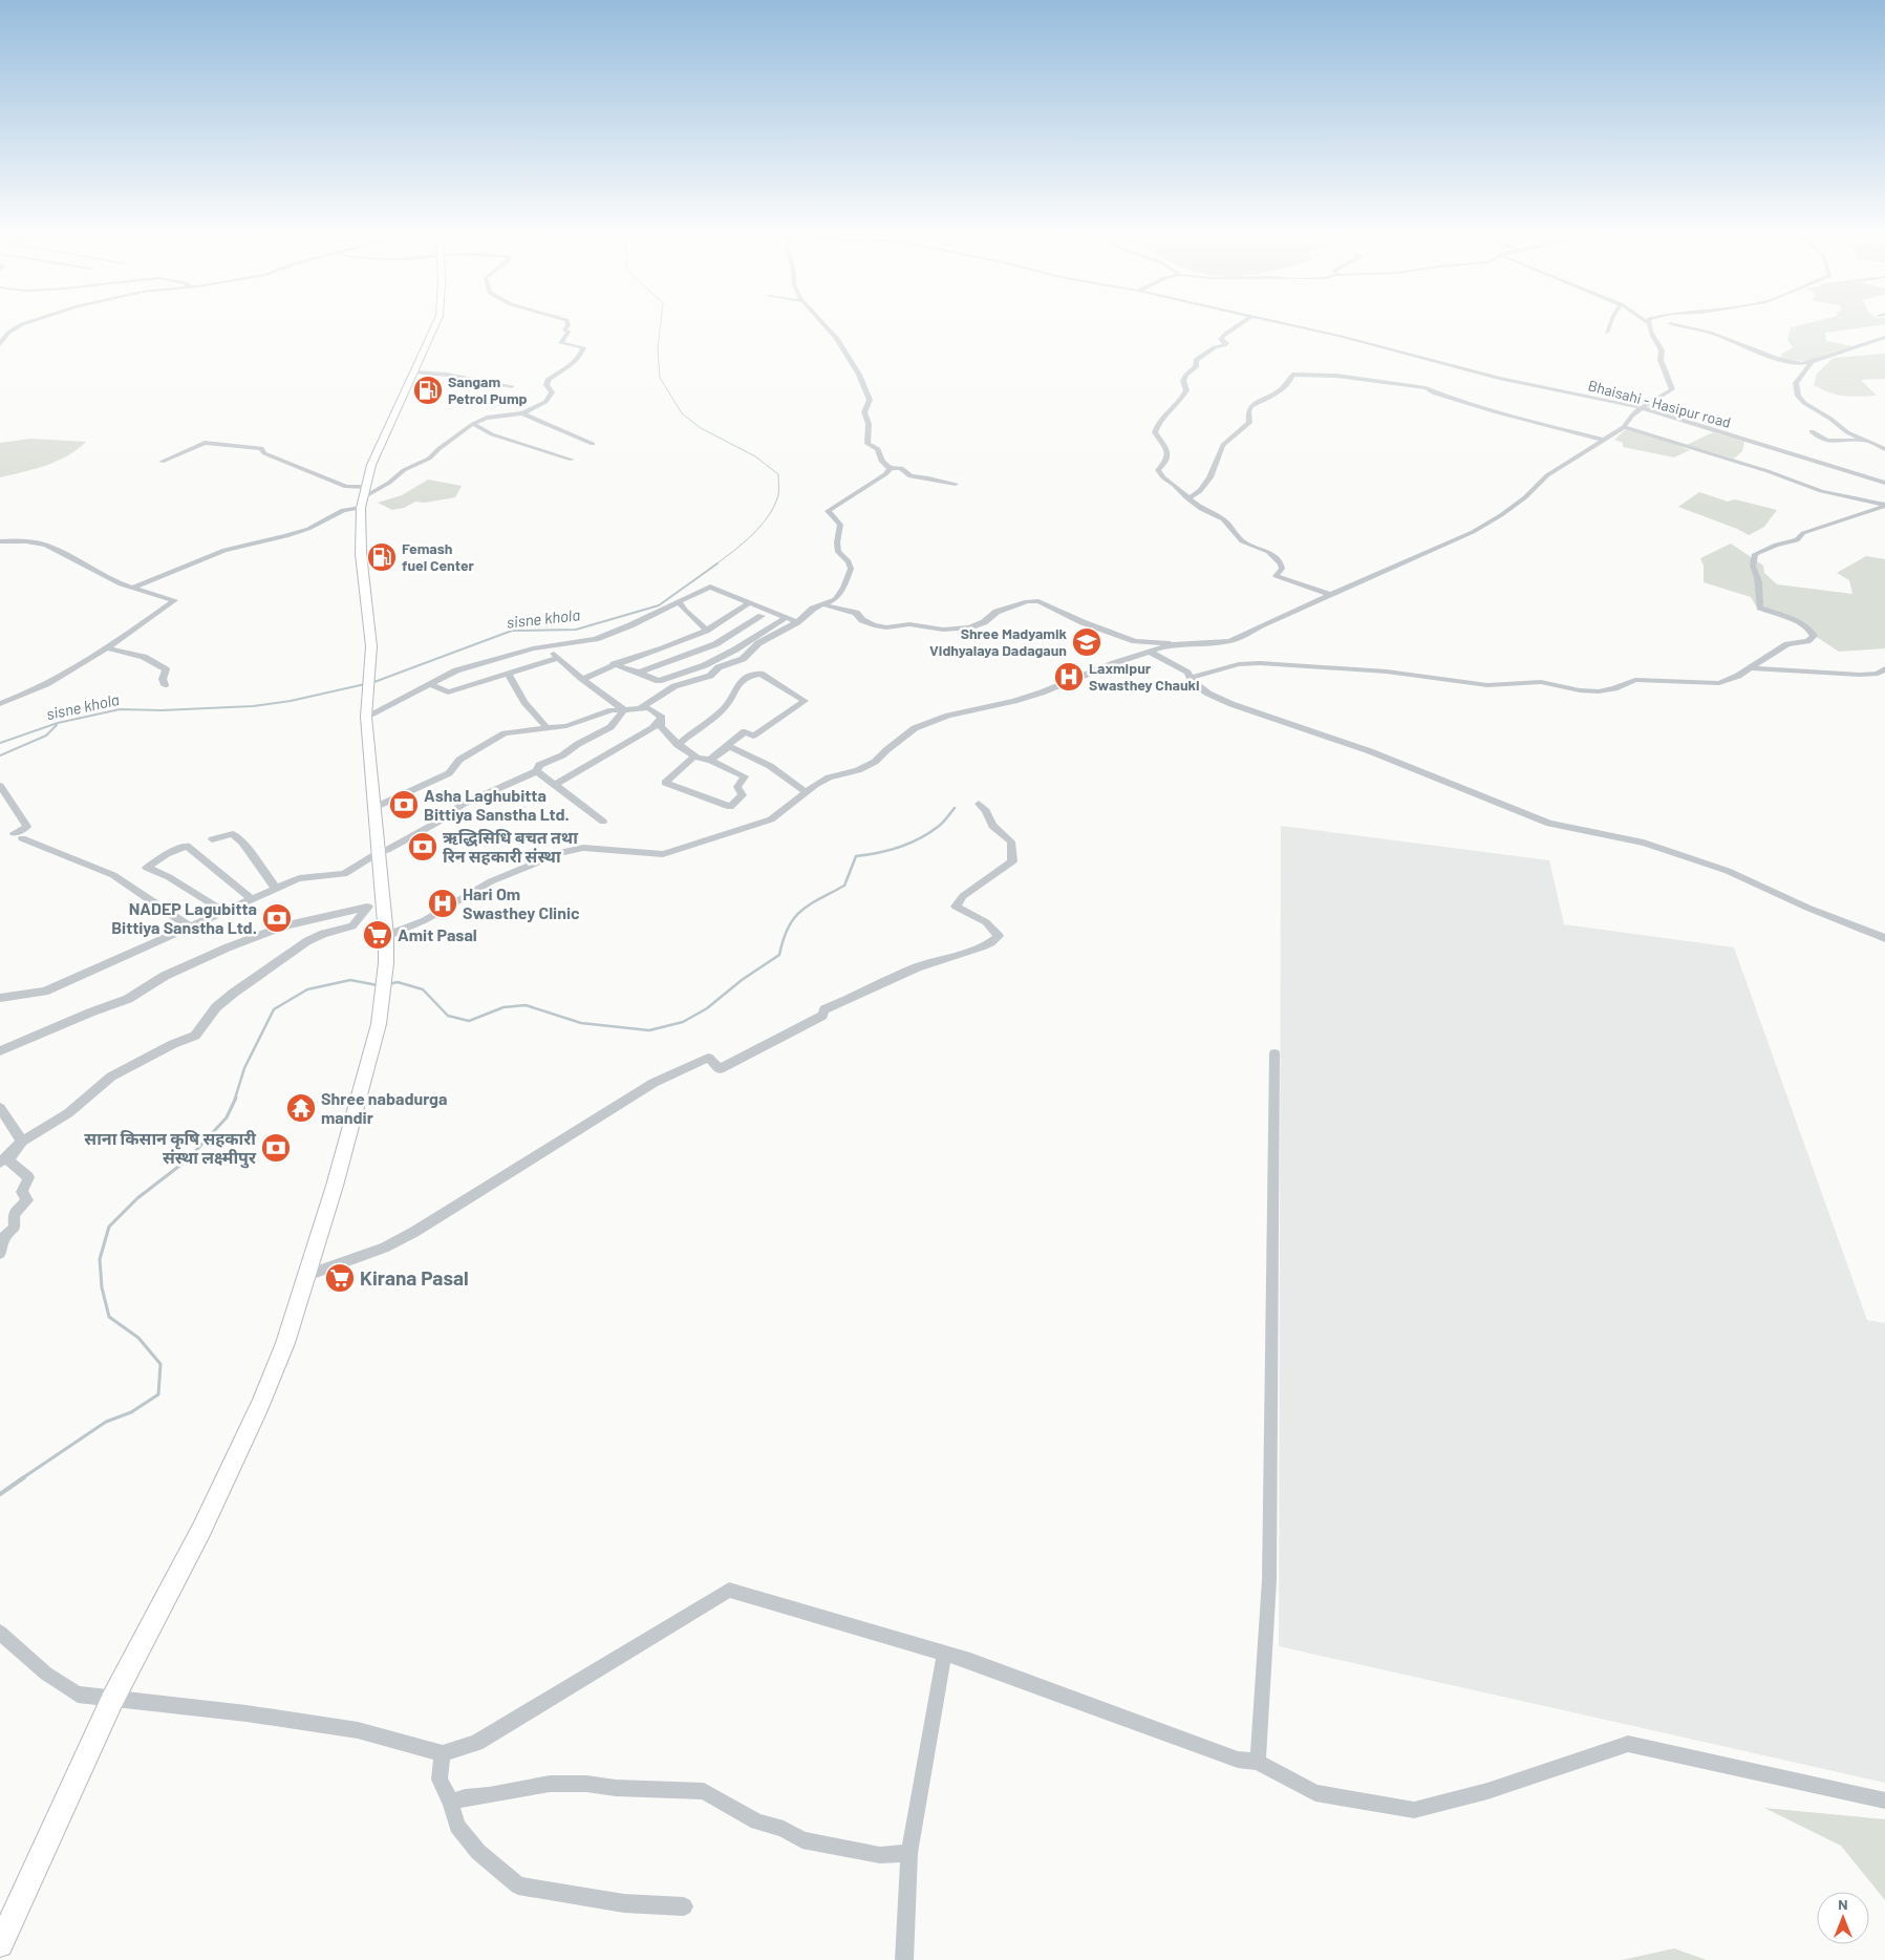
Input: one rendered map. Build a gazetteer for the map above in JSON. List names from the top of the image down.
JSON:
{
  "streets": {
    "street": ["Bhaisahi - Hasipur road"]
  },
  "water": ["sisne khola"],
  "places": {
    "fuel station": ["Sangam Petrol Pump", "Femash fuel Center"],
    "school or university": ["Shree Madyamik Vidhyalaya Dadagaun"],
    "hospital": ["Laxmipur Swasthey Chauki", "Hari Om Swasthey Clinic"],
    "bank": [
      "Asha Laghubitta Bittiya Sanstha Ltd.",
      "ऋद्धिसिधि बचत तथा रिन सहकारी संस्था",
      "NADEP Lagubitta Bittiya Sanstha Ltd.",
      "साना किसान कृषि सहकारी संस्था लक्ष्मीपुर"
    ],
    "supermarket": ["Amit Pasal", "Kirana Pasal"],
    "temple": ["Shree nabadurga mandir"]
  },
  "north": "top"
}
